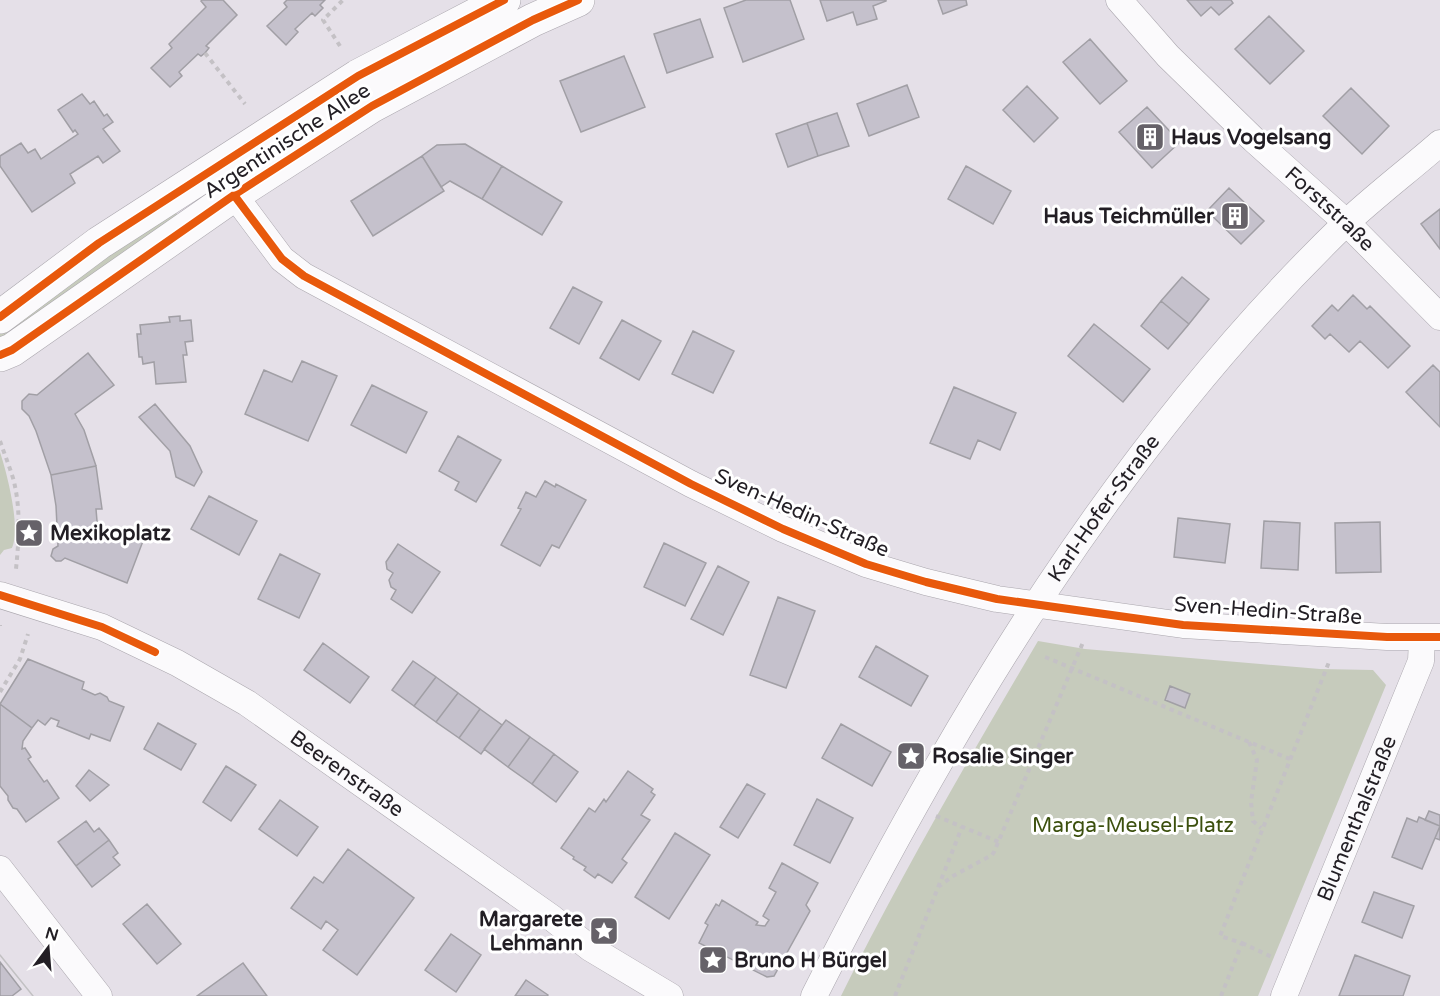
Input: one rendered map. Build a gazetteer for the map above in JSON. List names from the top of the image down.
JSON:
{
  "streets": {
    "main road": ["Argentinische Allee"],
    "street": [
      "Forststraße",
      "Karl-Hofer-Straße",
      "Sven-Hedin-Straße",
      "Beerenstraße",
      "Blumenthalstraße"
    ]
  },
  "crossings": [
    ["Argentinische Allee", "Sven-Hedin-Straße"],
    ["Forststraße", "Karl-Hofer-Straße"],
    ["Karl-Hofer-Straße", "Sven-Hedin-Straße"],
    ["Sven-Hedin-Straße", "Blumenthalstraße"]
  ],
  "parks": ["Marga-Meusel-Platz"],
  "places": {
    "building": ["Haus Vogelsang", "Haus Teichmüller"],
    "place": [
      "Mexikoplatz",
      "Rosalie Singer",
      "Margarete Lehmann",
      "Bruno H Bürgel"
    ]
  },
  "north": "top"
}
